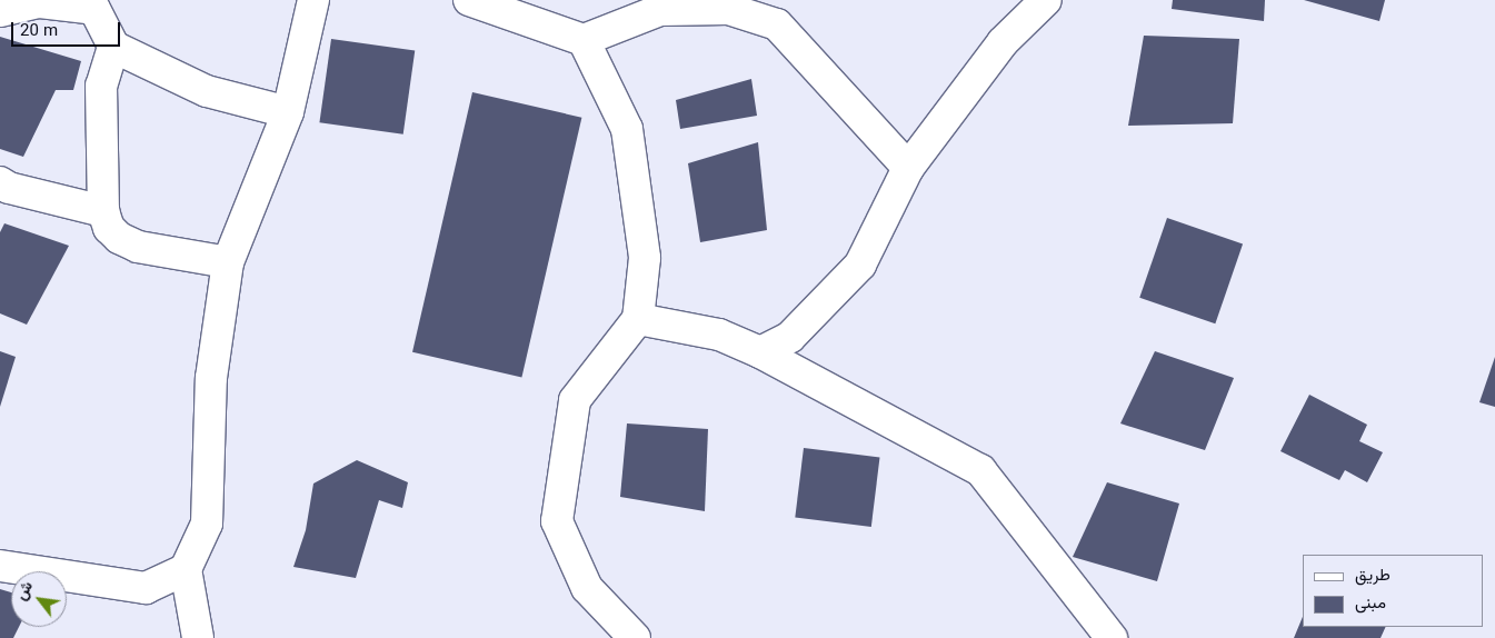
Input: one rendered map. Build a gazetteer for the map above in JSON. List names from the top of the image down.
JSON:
{
  "legend": ["طريق", "مبنى"],
  "scale_bar": "20 m",
  "north": "top left"
}
